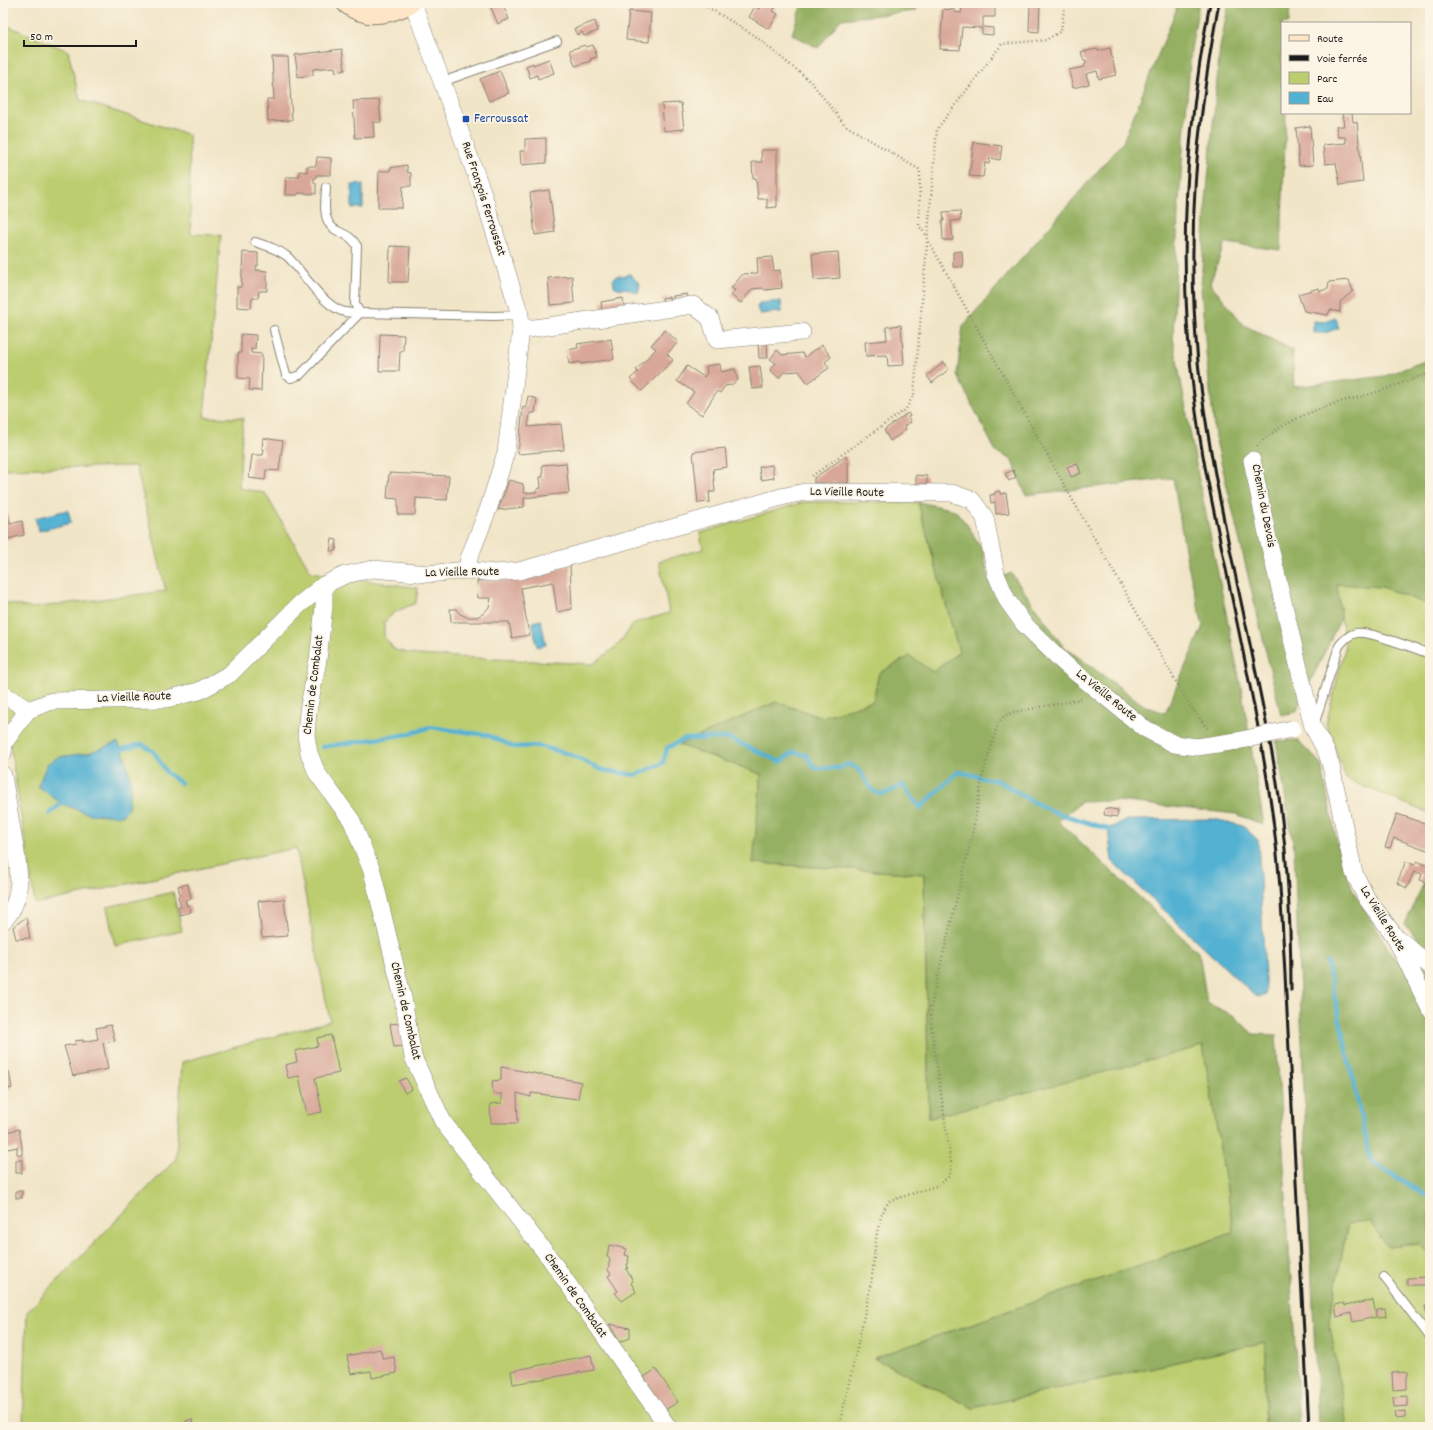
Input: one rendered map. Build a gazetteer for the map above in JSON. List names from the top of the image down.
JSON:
{
  "streets": {
    "street": [
      "Rue François Ferroussat",
      "La Vieille Route",
      "Chemin du Devais",
      "Chemin de Combalat"
    ]
  },
  "crossings": [
    ["Rue François Ferroussat", "La Vieille Route"],
    ["La Vieille Route", "Chemin du Devais"],
    ["La Vieille Route", "Chemin de Combalat"]
  ],
  "places": {
    "transit": ["Ferroussat"]
  },
  "legend": [
    "Route",
    "Voie ferrée",
    "Parc",
    "Eau"
  ],
  "scale_bar": "50 m"
}
